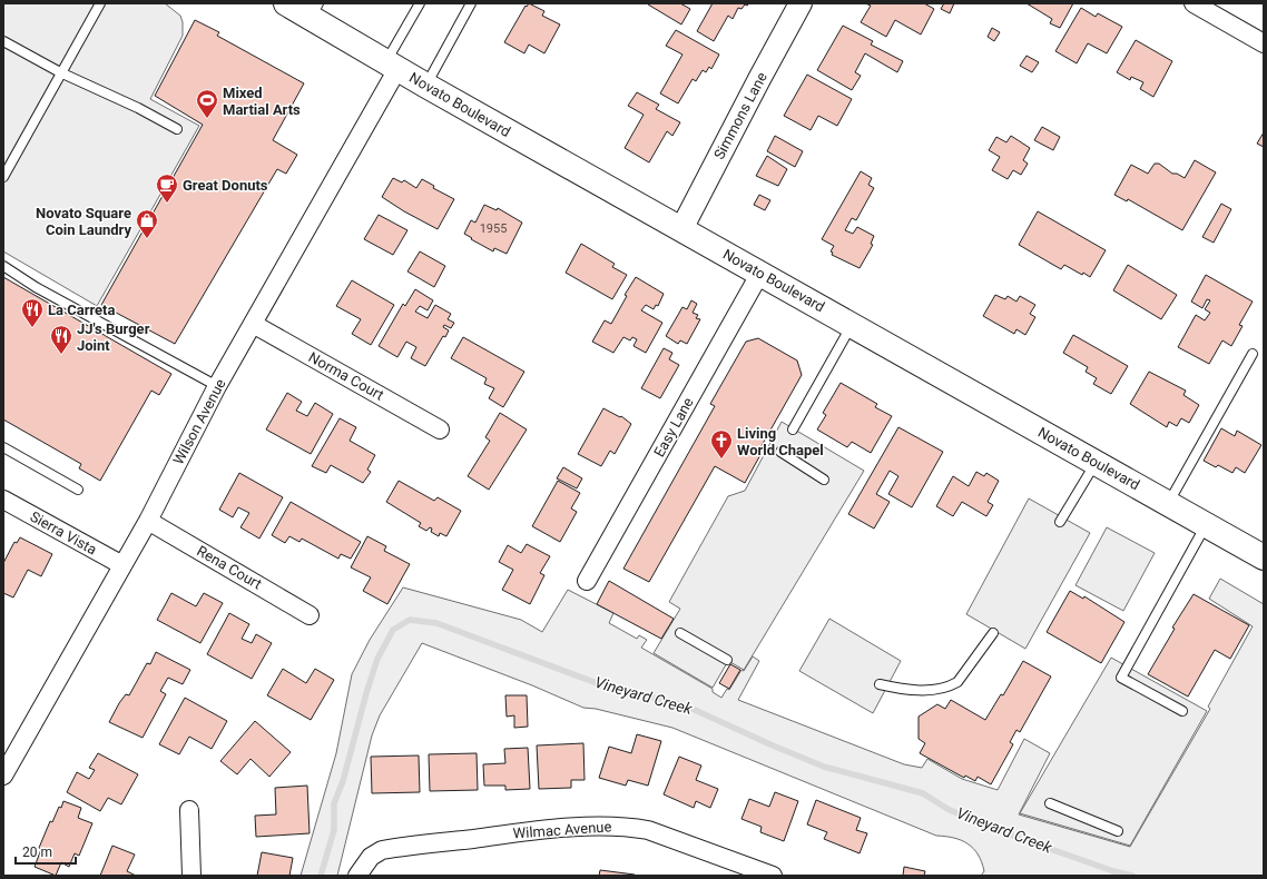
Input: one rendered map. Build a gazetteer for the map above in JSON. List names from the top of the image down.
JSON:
{
  "streets": {
    "main road": ["Novato Boulevard"],
    "street": [
      "Simmons Lane",
      "Norma Court",
      "Wilson Avenue",
      "Easy Lane",
      "Sierra Vista",
      "Rena Court",
      "Wilmac Avenue"
    ]
  },
  "crossings": [
    ["Novato Boulevard", "Simmons Lane"],
    ["Novato Boulevard", "Wilson Avenue"],
    ["Novato Boulevard", "Easy Lane"],
    ["Norma Court", "Wilson Avenue"],
    ["Wilson Avenue", "Sierra Vista"],
    ["Wilson Avenue", "Rena Court"]
  ],
  "water": ["Vineyard Creek"],
  "places": {
    "sports": ["Mixed Martial Arts"],
    "cafe": ["Great Donuts"],
    "shop": ["Novato Square Coin Laundry"],
    "restaurant": ["La Carreta", "JJ's Burger Joint"],
    "church": ["Living World Chapel"]
  },
  "house_numbers": ["1955"],
  "scale_bar": "20 m"
}
